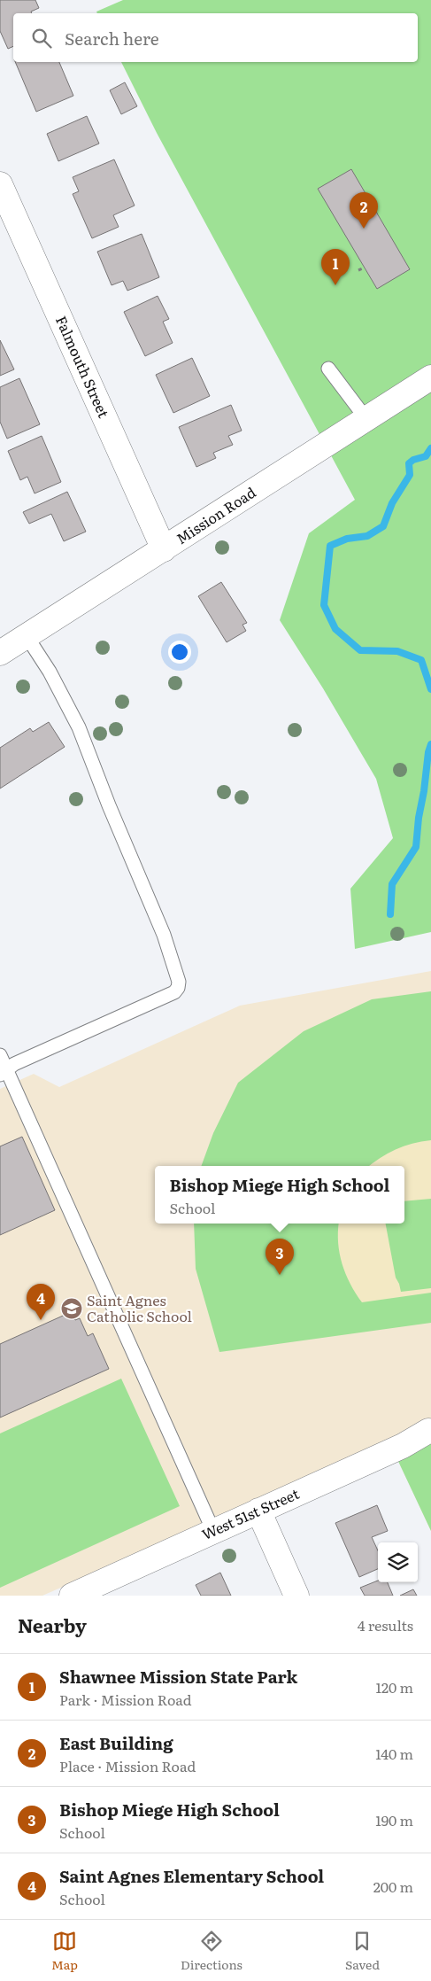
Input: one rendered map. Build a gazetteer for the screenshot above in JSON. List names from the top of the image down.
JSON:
{
  "streets": {
    "street": ["Falmouth Street", "Mission Road", "West 51st Street"]
  },
  "crossings": [
    ["Falmouth Street", "Mission Road"]
  ],
  "places": {
    "school or university": ["Saint Agnes Catholic School"]
  },
  "page": {
    "search": "Search here",
    "pins": [
      "2",
      "1",
      "3",
      "4"
    ],
    "popup": ["Bishop Miege High School", "School"],
    "heading": ["Nearby", "4 results"],
    "list": [
      {
        "mark": "1",
        "name": "Shawnee Mission State Park",
        "note": "Park · Mission Road",
        "value": "120 m"
      },
      {
        "mark": "2",
        "name": "East Building",
        "note": "Place · Mission Road",
        "value": "140 m"
      },
      {
        "mark": "3",
        "name": "Bishop Miege High School",
        "note": "School",
        "value": "190 m"
      },
      {
        "mark": "4",
        "name": "Saint Agnes Elementary School",
        "note": "School",
        "value": "200 m"
      }
    ],
    "nav": ["Map", "Directions", "Saved"]
  }
}
